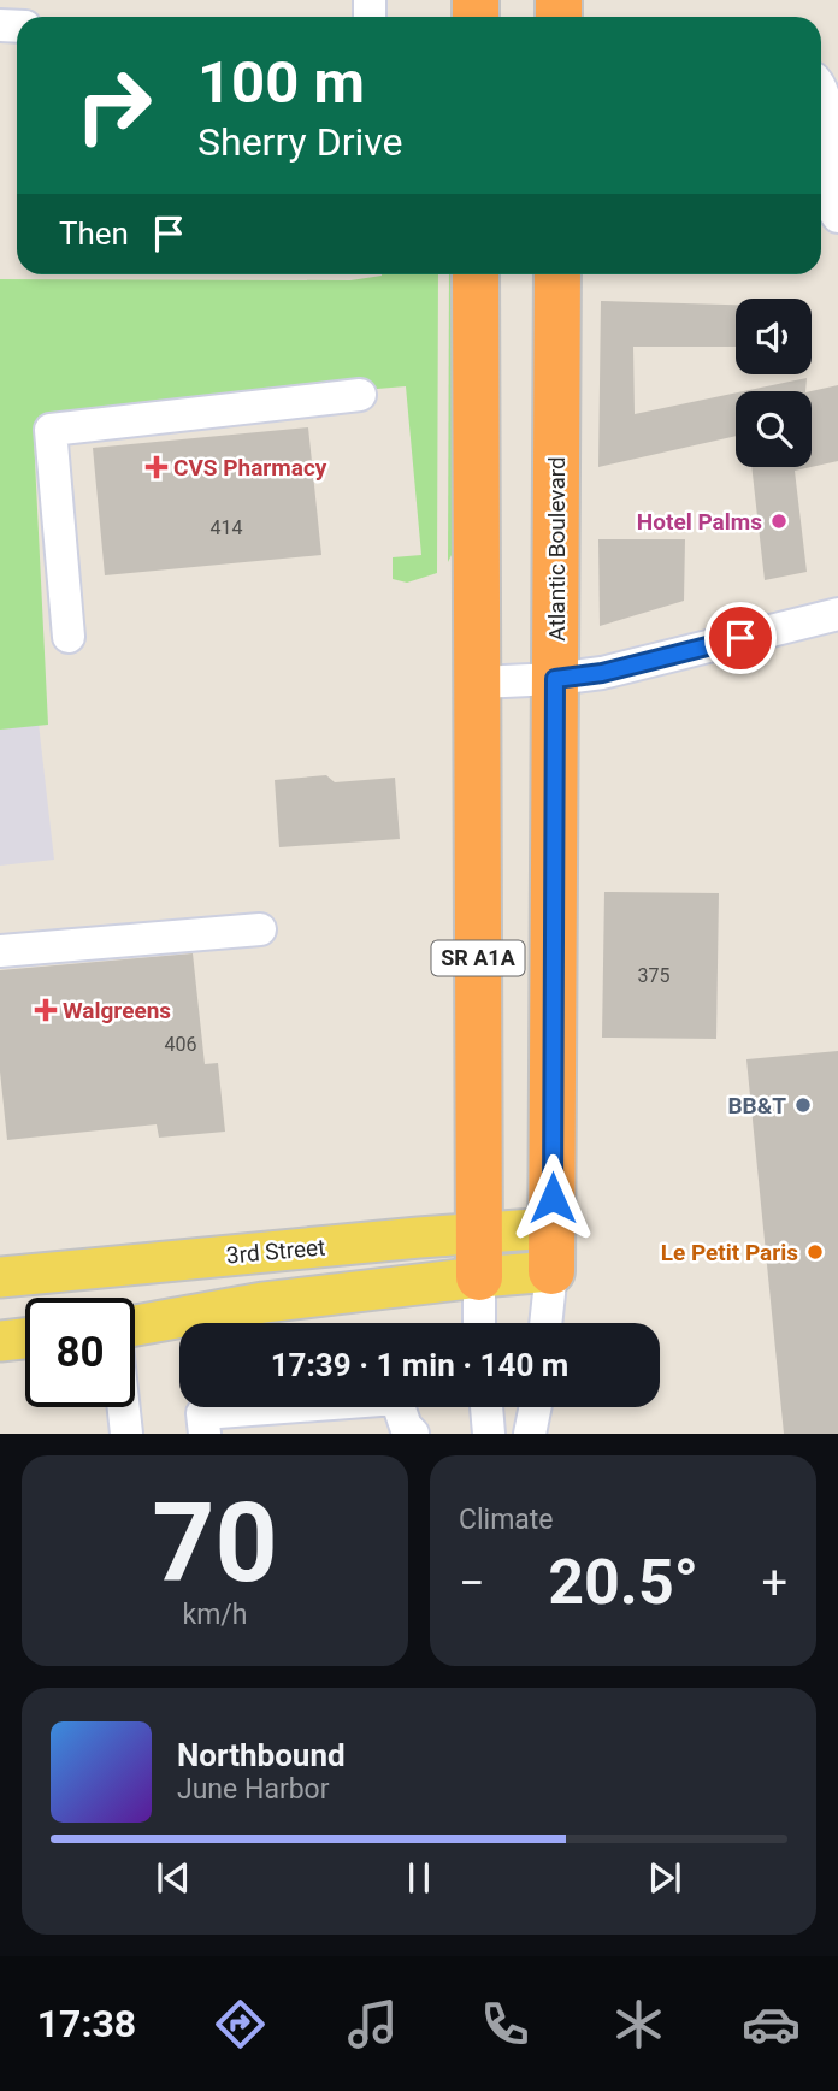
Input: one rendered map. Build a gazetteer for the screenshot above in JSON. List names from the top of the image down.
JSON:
{
  "streets": {
    "highway": ["Atlantic Boulevard", "SR A1A"],
    "main road": ["3rd Street"]
  },
  "crossings": [
    ["Atlantic Boulevard", "3rd Street"],
    ["SR A1A", "3rd Street"]
  ],
  "places": {
    "health": ["CVS Pharmacy", "Walgreens"],
    "other": ["Hotel Palms", "BB&T", "Le Petit Paris"]
  },
  "house_numbers": ["414", "375", "406"],
  "page": {
    "turn": ["100 m", "Sherry Drive"],
    "then": "Then",
    "limit": "80",
    "trip": "17:39 · 1 min · 140 m",
    "tile": [
      ["70", "km/h"],
      "Climate"
    ],
    "heat": ["−", "20.5°", "+"],
    "song": ["Northbound", "June Harbor"],
    "tabs": "17:38"
  }
}
